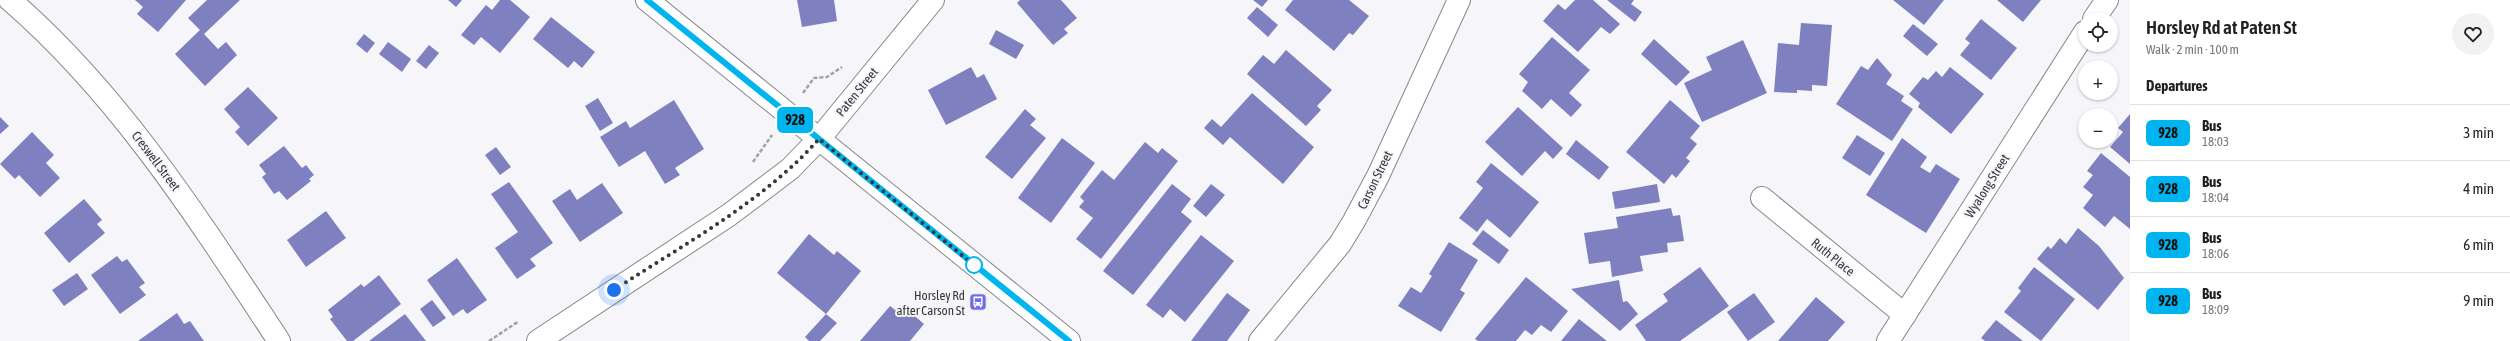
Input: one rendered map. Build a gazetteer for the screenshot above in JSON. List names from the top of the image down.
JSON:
{
  "streets": {
    "street": [
      "Paten Street",
      "Creswell Street",
      "Carson Street",
      "Wyalong Street",
      "Ruth Place"
    ]
  },
  "crossings": [
    ["Wyalong Street", "Ruth Place"]
  ],
  "places": {
    "bus stop": ["Horsley Rd after Carson St"]
  },
  "lines": ["bus line 928"],
  "page": {
    "on_map": "928",
    "heading": [
      ["Horsley Rd at Paten St", "Walk · 2 min · 100 m"],
      "Departures"
    ],
    "map_buttons": ["+", "−"],
    "list": [
      {
        "mark": "928",
        "name": "Bus",
        "note": "18:03",
        "value": "3 min"
      },
      {
        "mark": "928",
        "name": "Bus",
        "note": "18:04",
        "value": "4 min"
      },
      {
        "mark": "928",
        "name": "Bus",
        "note": "18:06",
        "value": "6 min"
      },
      {
        "mark": "928",
        "name": "Bus",
        "note": "18:09",
        "value": "9 min"
      }
    ]
  }
}
